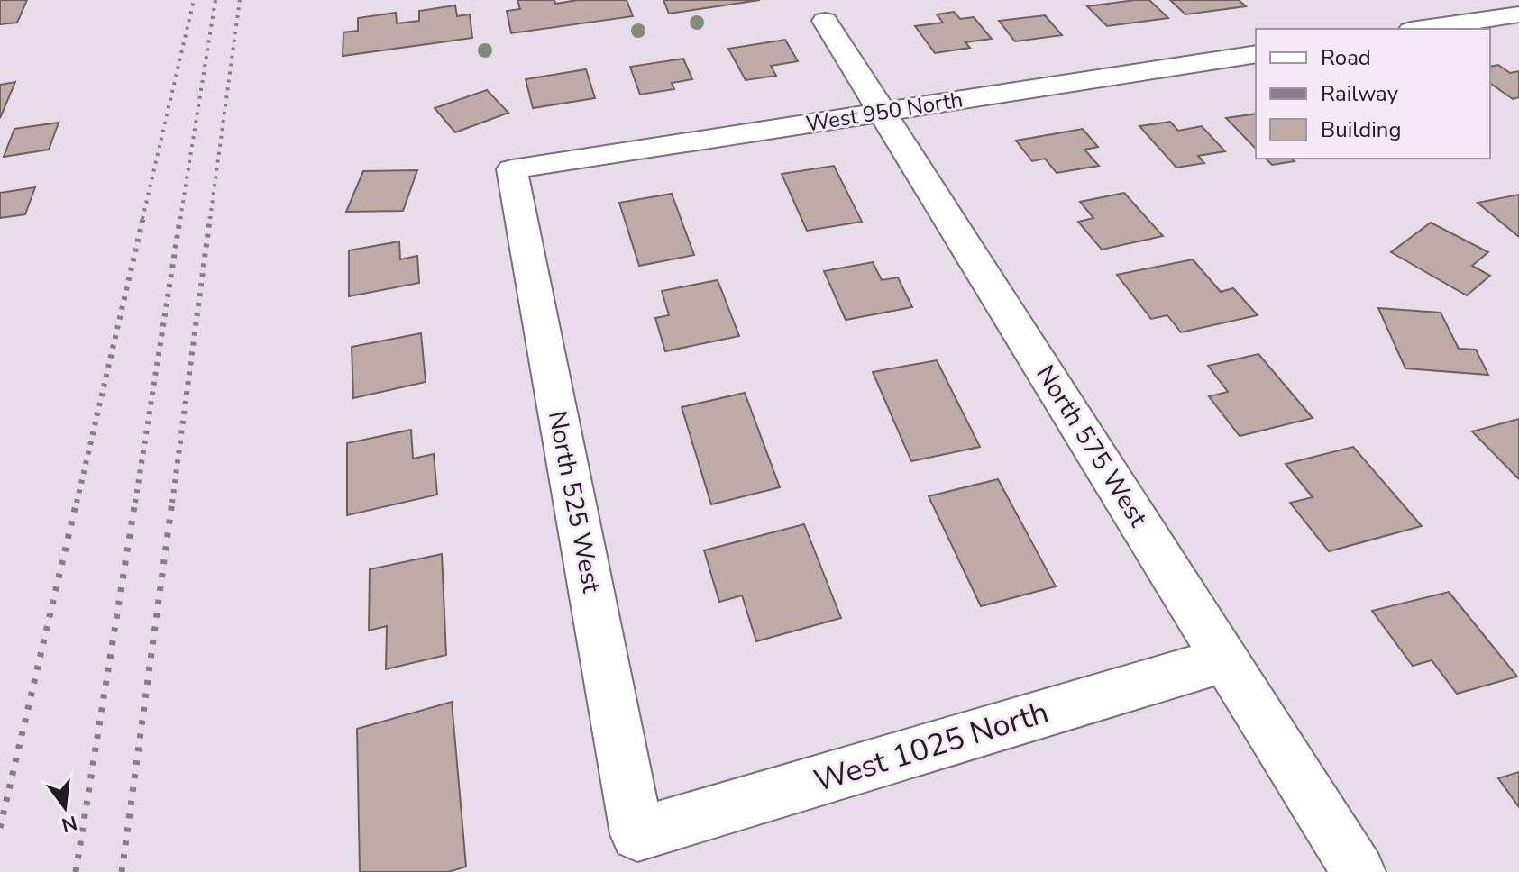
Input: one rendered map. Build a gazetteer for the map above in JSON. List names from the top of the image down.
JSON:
{
  "streets": {
    "street": [
      "West 950 North",
      "North 575 West",
      "North 525 West",
      "West 1025 North"
    ]
  },
  "crossings": [
    ["West 950 North", "North 575 West"],
    ["West 950 North", "North 525 West"],
    ["North 575 West", "West 1025 North"],
    ["North 525 West", "West 1025 North"]
  ],
  "legend": ["Road", "Railway", "Building"],
  "north": "bottom"
}
